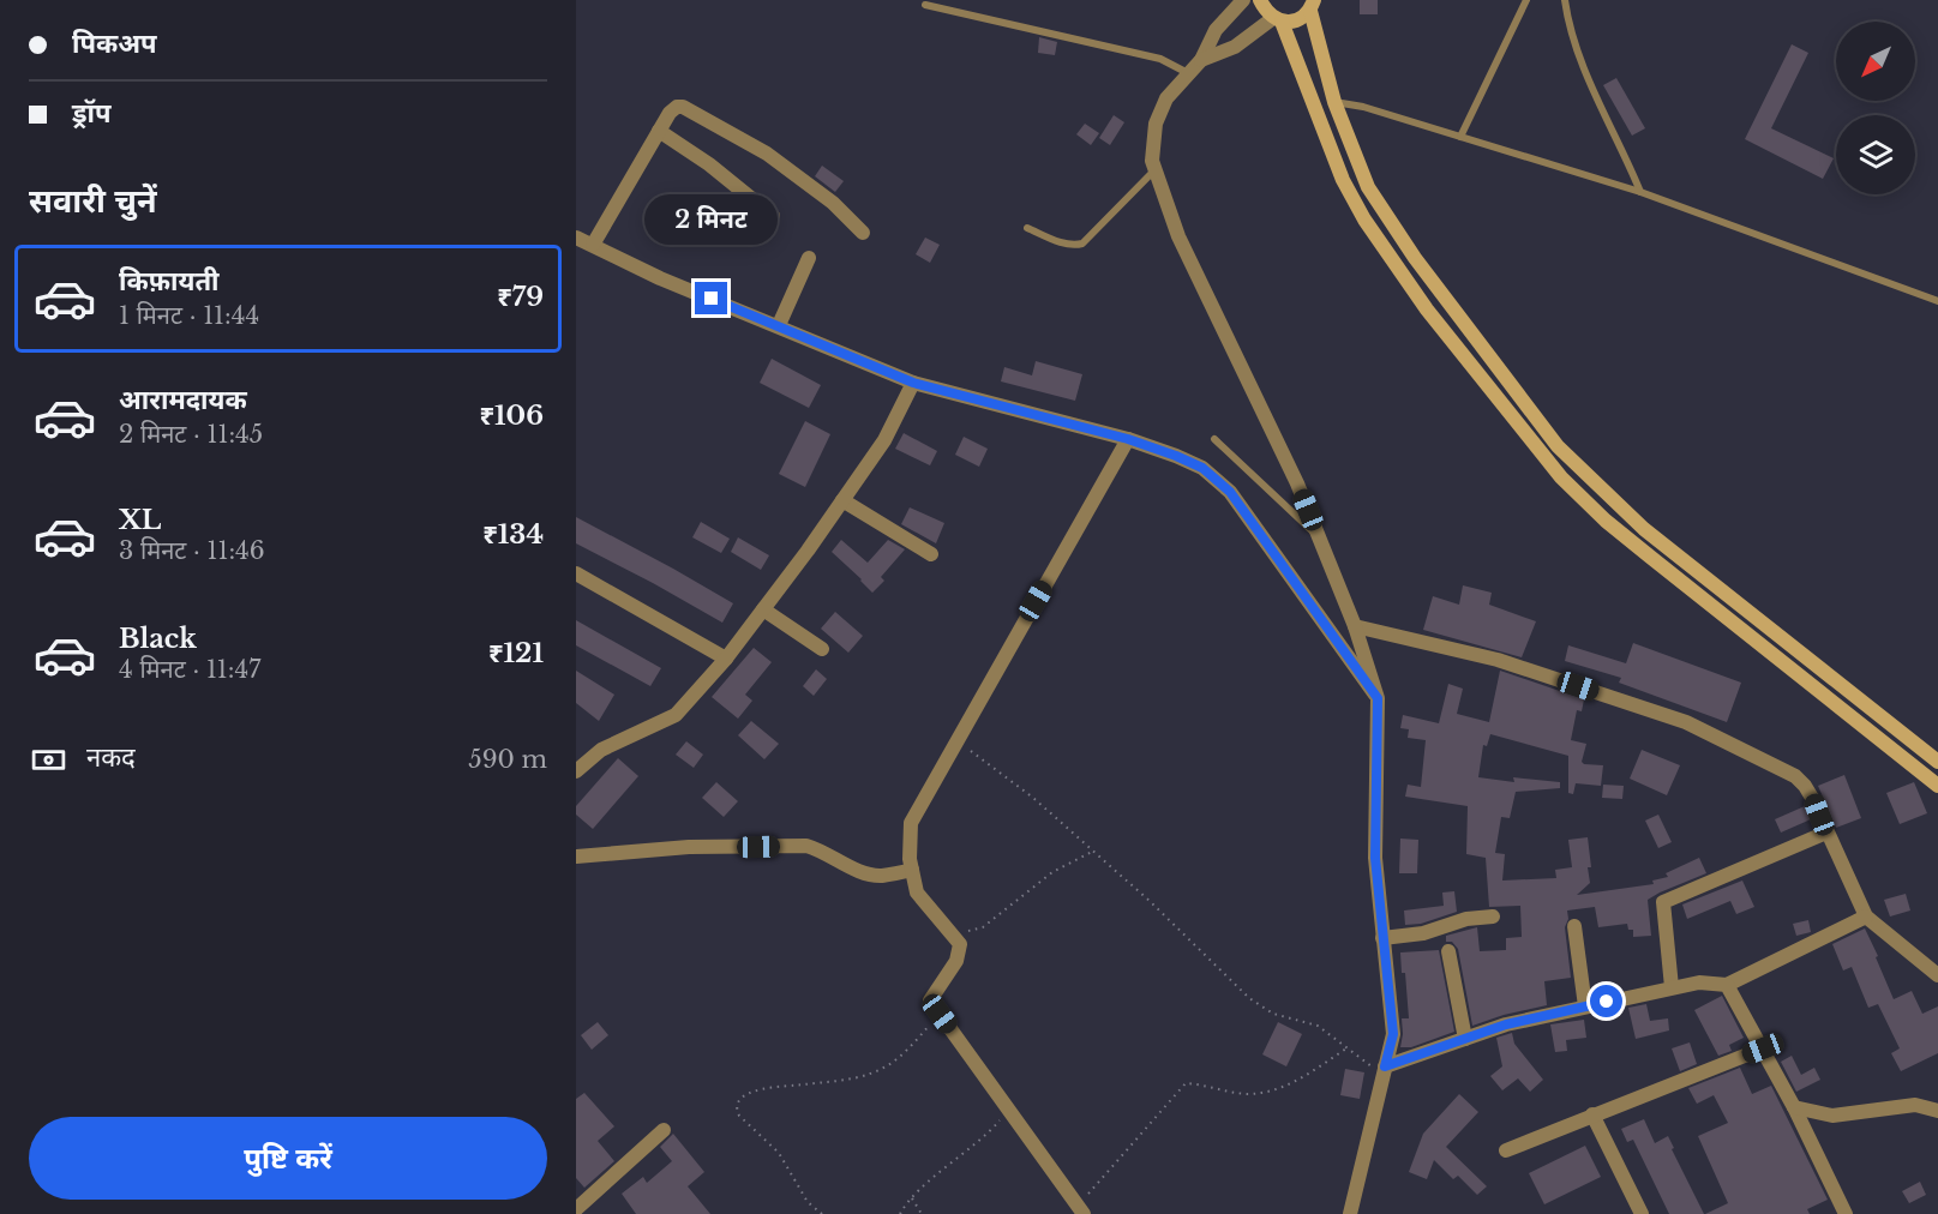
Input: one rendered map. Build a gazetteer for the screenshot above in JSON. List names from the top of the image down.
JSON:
{
  "north": "bottom left",
  "page": {
    "banner": ["पिकअप", "ड्रॉप"],
    "heading": "सवारी चुनें",
    "bubble": "2 मिनट",
    "list": [
      {
        "name": "किफ़ायती",
        "note": "1 मिनट · 11:44",
        "value": "₹79"
      },
      {
        "name": "आरामदायक",
        "note": "2 मिनट · 11:45",
        "value": "₹106"
      },
      {
        "name": "XL",
        "note": "3 मिनट · 11:46",
        "value": "₹134"
      },
      {
        "name": "Black",
        "note": "4 मिनट · 11:47",
        "value": "₹121"
      }
    ],
    "pay": ["नकद", "590 m"],
    "buttons": "पुष्टि करें"
  }
}
